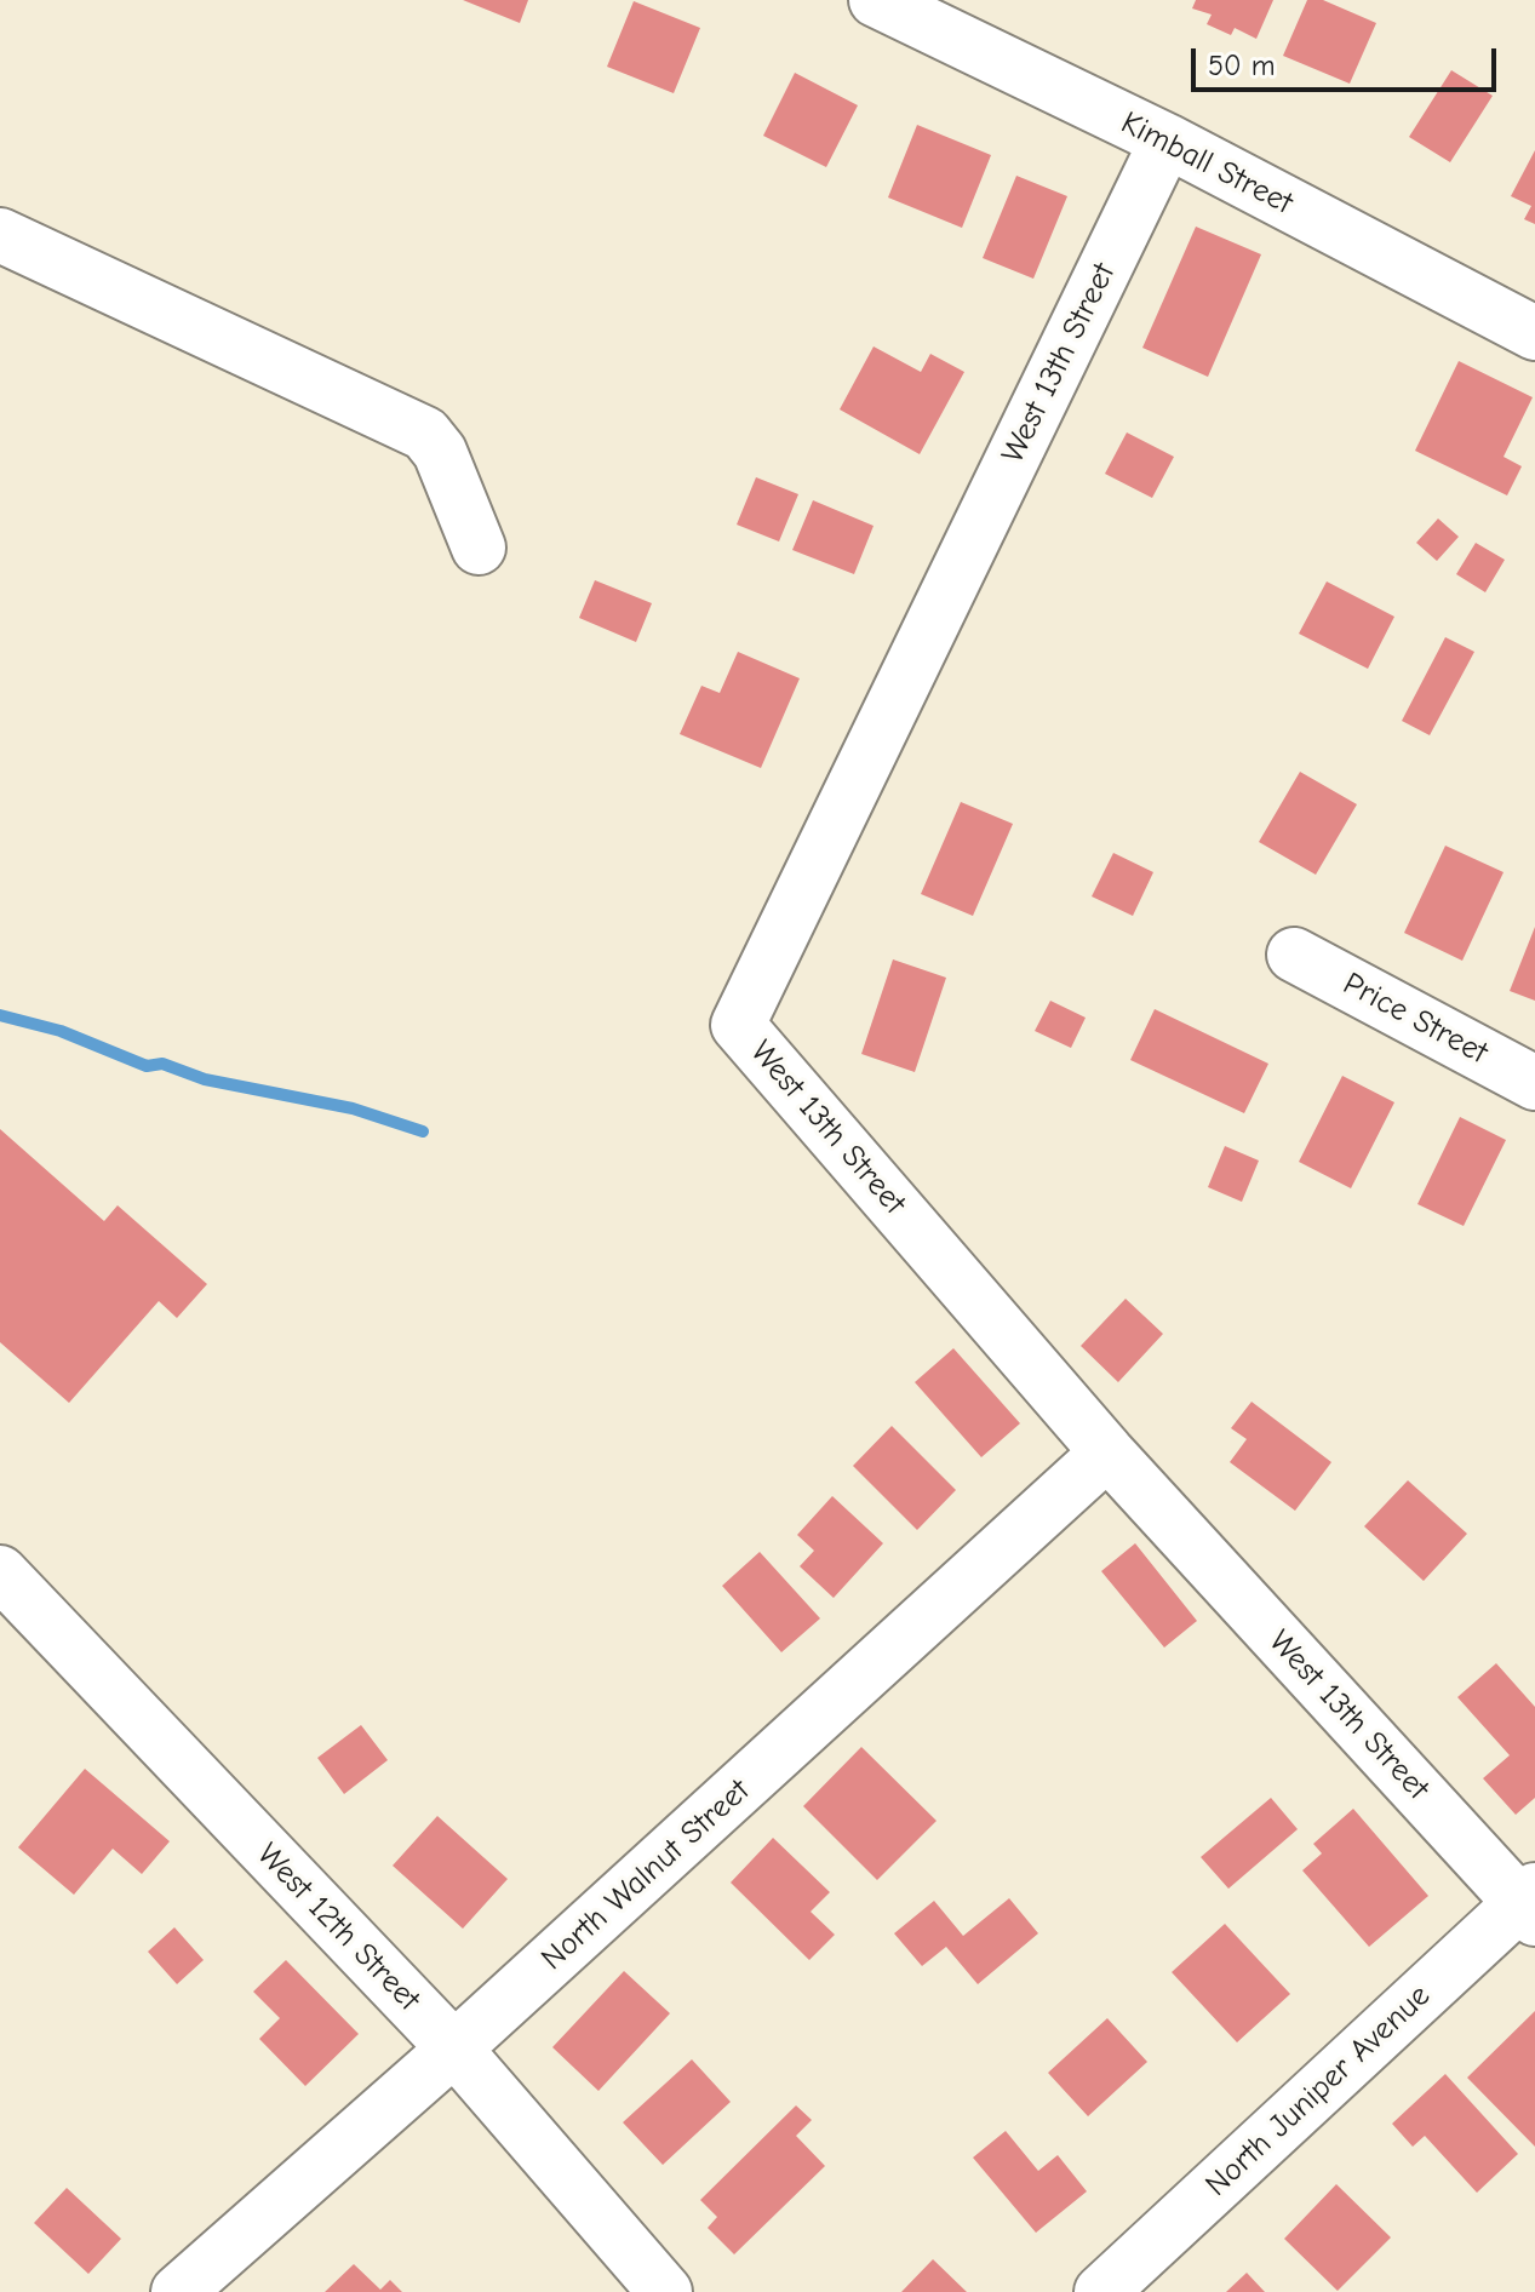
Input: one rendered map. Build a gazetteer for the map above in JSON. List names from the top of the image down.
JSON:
{
  "streets": {
    "street": [
      "Kimball Street",
      "West 13th Street",
      "Price Street",
      "North Walnut Street",
      "West 12th Street",
      "North Juniper Avenue"
    ]
  },
  "crossings": [
    ["Kimball Street", "West 13th Street"],
    ["West 13th Street", "North Walnut Street"],
    ["West 13th Street", "North Juniper Avenue"],
    ["North Walnut Street", "West 12th Street"]
  ],
  "scale_bar": "50 m"
}
